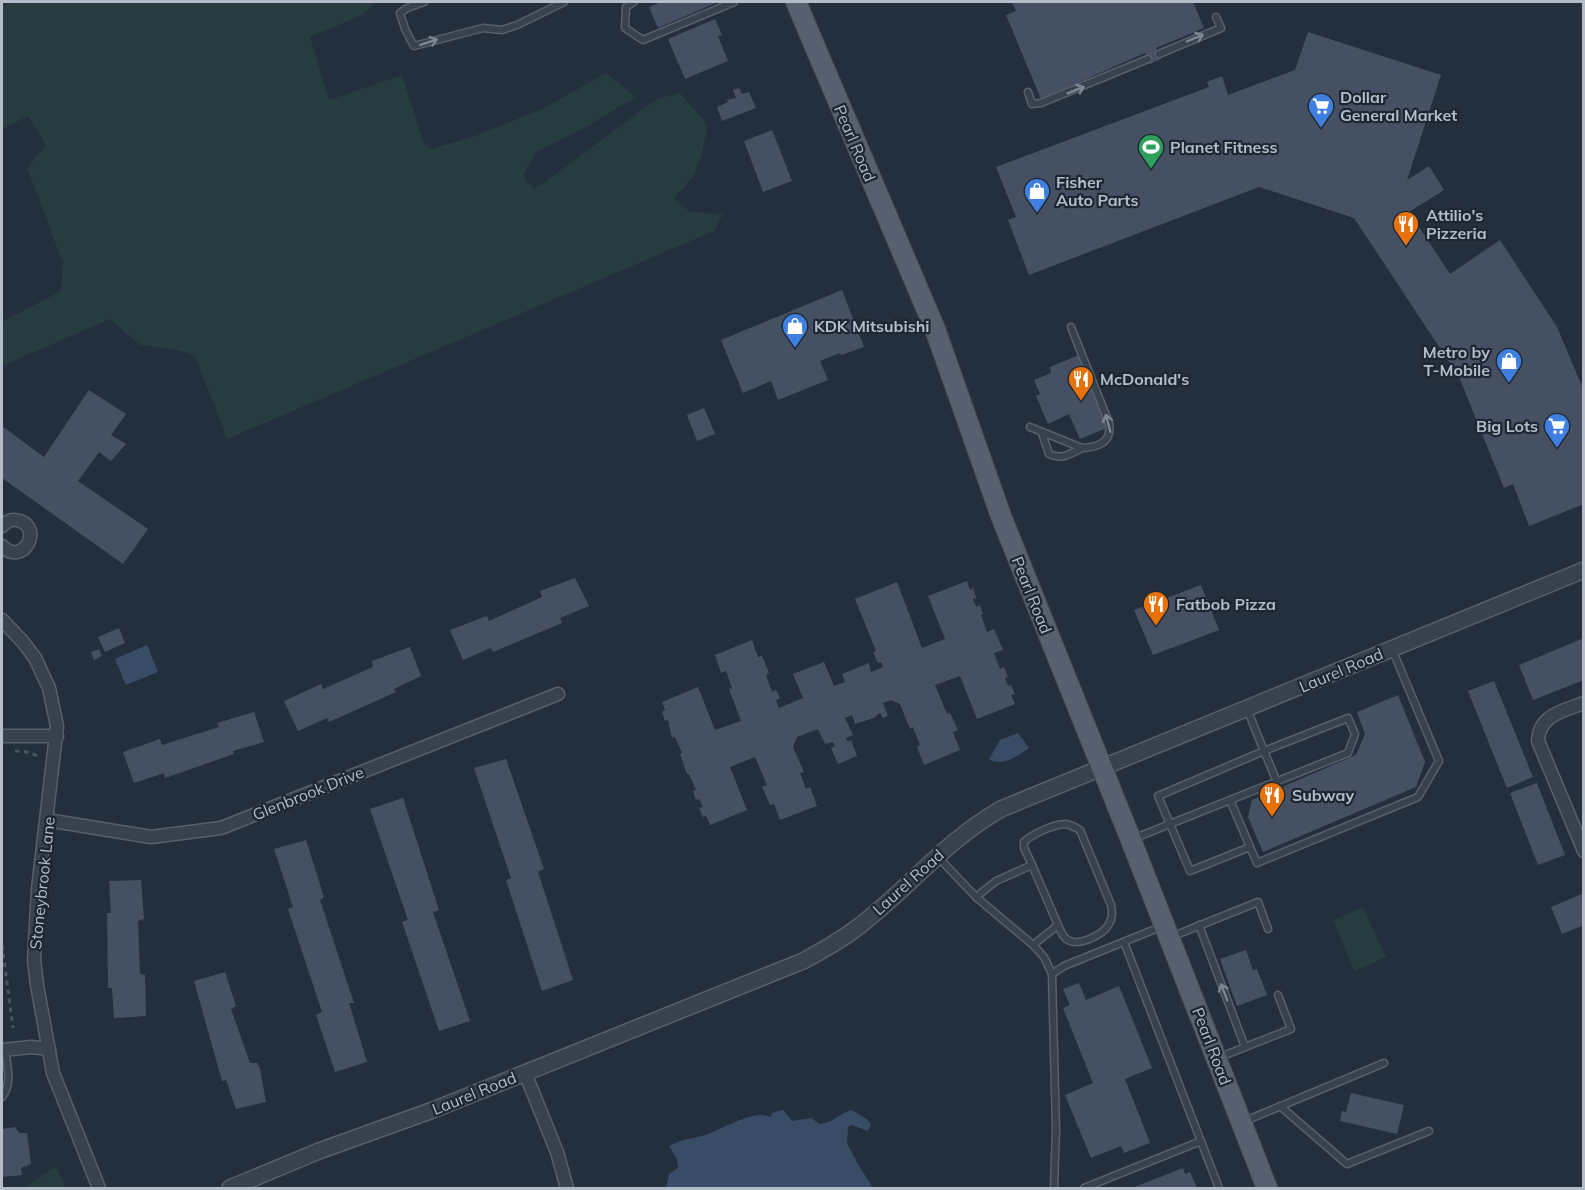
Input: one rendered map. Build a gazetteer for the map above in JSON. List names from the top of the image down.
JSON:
{
  "streets": {
    "main road": ["Pearl Road"],
    "street": ["Laurel Road", "Glenbrook Drive", "Stoneybrook Lane"]
  },
  "crossings": [
    ["Pearl Road", "Laurel Road"],
    ["Glenbrook Drive", "Stoneybrook Lane"]
  ],
  "places": {
    "supermarket": ["Dollar General Market", "Big Lots"],
    "sports": ["Planet Fitness"],
    "shop": ["Fisher Auto Parts", "KDK Mitsubishi", "Metro by T-Mobile"],
    "restaurant": [
      "Attilio's Pizzeria",
      "McDonald's",
      "Fatbob Pizza",
      "Subway"
    ]
  }
}
